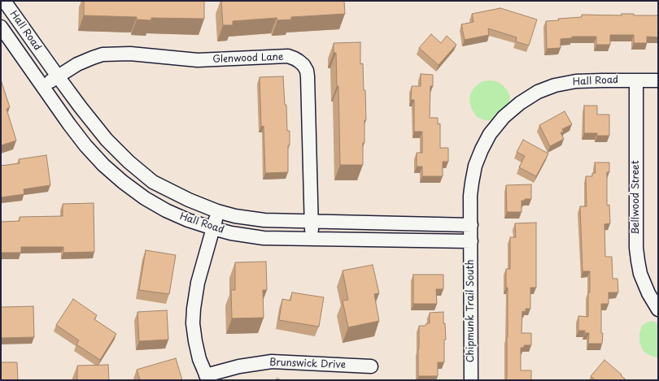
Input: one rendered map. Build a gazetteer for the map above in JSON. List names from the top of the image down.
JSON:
{
  "streets": {
    "street": [
      "Hall Road",
      "Glenwood Lane",
      "Bellwood Street",
      "Chipmunk Trail South",
      "Brunswick Drive"
    ]
  },
  "crossings": [
    ["Hall Road", "Glenwood Lane"],
    ["Hall Road", "Bellwood Street"],
    ["Hall Road", "Chipmunk Trail South"],
    ["Hall Road", "Brunswick Drive"]
  ]
}
